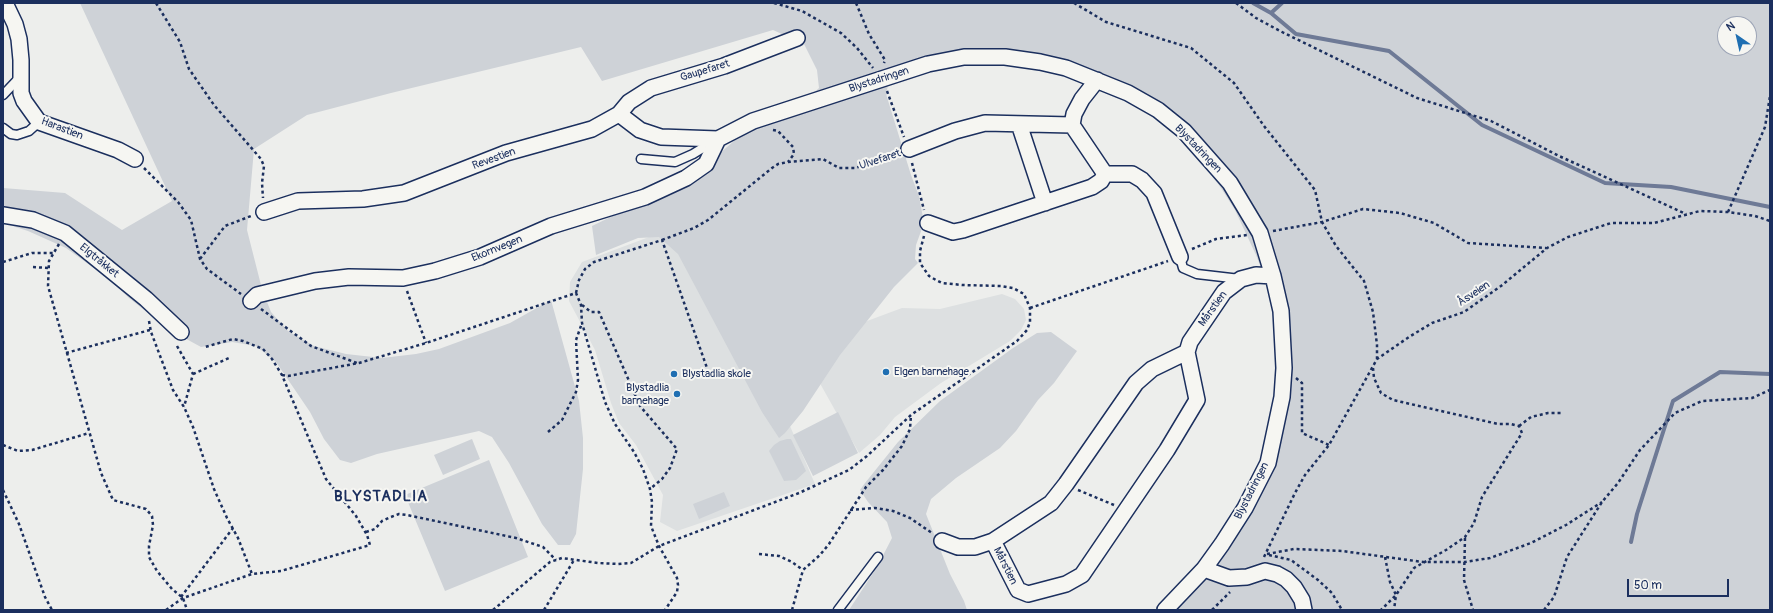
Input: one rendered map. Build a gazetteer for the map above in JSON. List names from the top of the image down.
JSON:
{
  "streets": {
    "street": [
      "Gaupefaret",
      "Blystadringen",
      "Harastien",
      "Revestien",
      "Ulvefaret",
      "Ekornvegen",
      "Elgtråkket",
      "Mårstien"
    ],
    "path": ["Åsveien"]
  },
  "crossings": [
    ["Gaupefaret", "Revestien"],
    ["Blystadringen", "Ekornvegen"],
    ["Blystadringen", "Mårstien"]
  ],
  "districts": ["BLYSTADLIA"],
  "places": ["Elgen barnehage", "Blystadlia skole", "Blystadlia barnehage"],
  "scale_bar": "50 m",
  "north": "top left"
}
